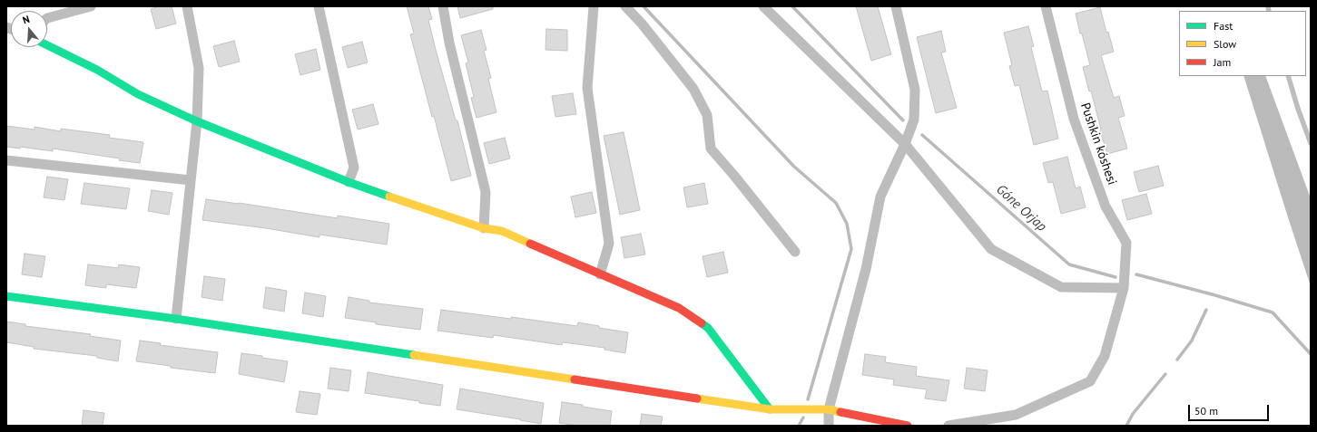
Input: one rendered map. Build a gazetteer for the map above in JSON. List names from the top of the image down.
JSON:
{
  "streets": {
    "street": ["Pushkin kóshesi"]
  },
  "water": ["Góne Orjap"],
  "legend": ["Fast", "Slow", "Jam"],
  "scale_bar": "50 m",
  "north": "top"
}
